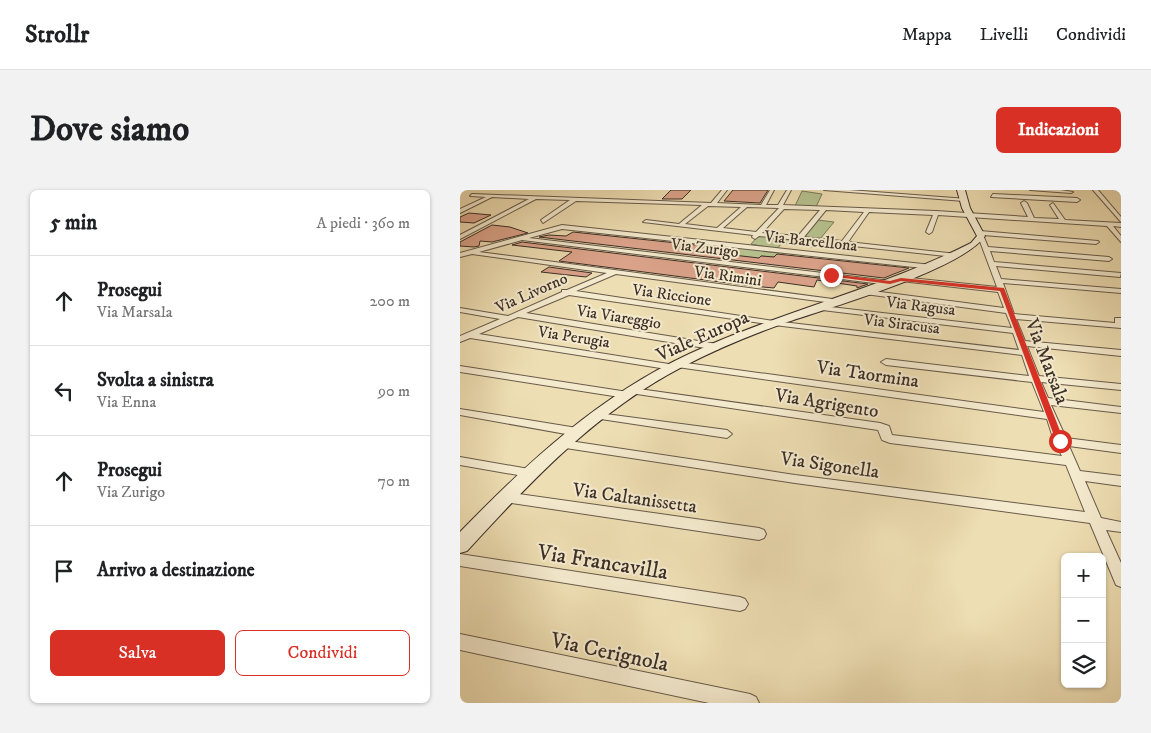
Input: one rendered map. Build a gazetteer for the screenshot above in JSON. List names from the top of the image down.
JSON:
{
  "streets": {
    "street": [
      "Via Barcellona",
      "Via Zurigo",
      "Via Rimini",
      "Via Livorno",
      "Via Riccione",
      "Via Ragusa",
      "Via Viareggio",
      "Via Siracusa",
      "Viale Europa",
      "Via Perugia",
      "Via Marsala",
      "Via Taormina",
      "Via Agrigento",
      "Via Sigonella",
      "Via Caltanissetta",
      "Via Francavilla",
      "Via Cerignola"
    ]
  },
  "crossings": [
    ["Via Barcellona", "Via Zurigo"],
    ["Via Barcellona", "Via Rimini"],
    ["Via Barcellona", "Viale Europa"],
    ["Via Zurigo", "Viale Europa"],
    ["Via Zurigo", "Via Marsala"],
    ["Via Rimini", "Via Livorno"],
    ["Via Rimini", "Viale Europa"],
    ["Via Livorno", "Via Riccione"],
    ["Via Livorno", "Via Viareggio"],
    ["Via Livorno", "Via Perugia"],
    ["Via Riccione", "Via Siracusa"],
    ["Via Riccione", "Viale Europa"],
    ["Via Ragusa", "Viale Europa"],
    ["Via Ragusa", "Via Marsala"],
    ["Via Viareggio", "Viale Europa"],
    ["Via Siracusa", "Viale Europa"],
    ["Via Siracusa", "Via Marsala"],
    ["Viale Europa", "Via Perugia"],
    ["Viale Europa", "Via Marsala"],
    ["Viale Europa", "Via Taormina"],
    ["Viale Europa", "Via Agrigento"],
    ["Viale Europa", "Via Sigonella"],
    ["Viale Europa", "Via Caltanissetta"],
    ["Via Perugia", "Via Taormina"],
    ["Via Marsala", "Via Taormina"],
    ["Via Marsala", "Via Agrigento"],
    ["Via Marsala", "Via Sigonella"]
  ],
  "page": {
    "header": "Strollr",
    "nav": ["Mappa", "Livelli", "Condividi"],
    "buttons": [
      "Indicazioni",
      ["Salva", "Condividi"]
    ],
    "title": "Dove siamo",
    "heading": ["5 min", "A piedi · 360 m"],
    "list": [
      ["Prosegui", "Via Marsala", "200 m"],
      ["Svolta a sinistra", "Via Enna", "90 m"],
      ["Prosegui", "Via Zurigo", "70 m"],
      "Arrivo a destinazione"
    ],
    "map_buttons": ["+", "−"]
  }
}
